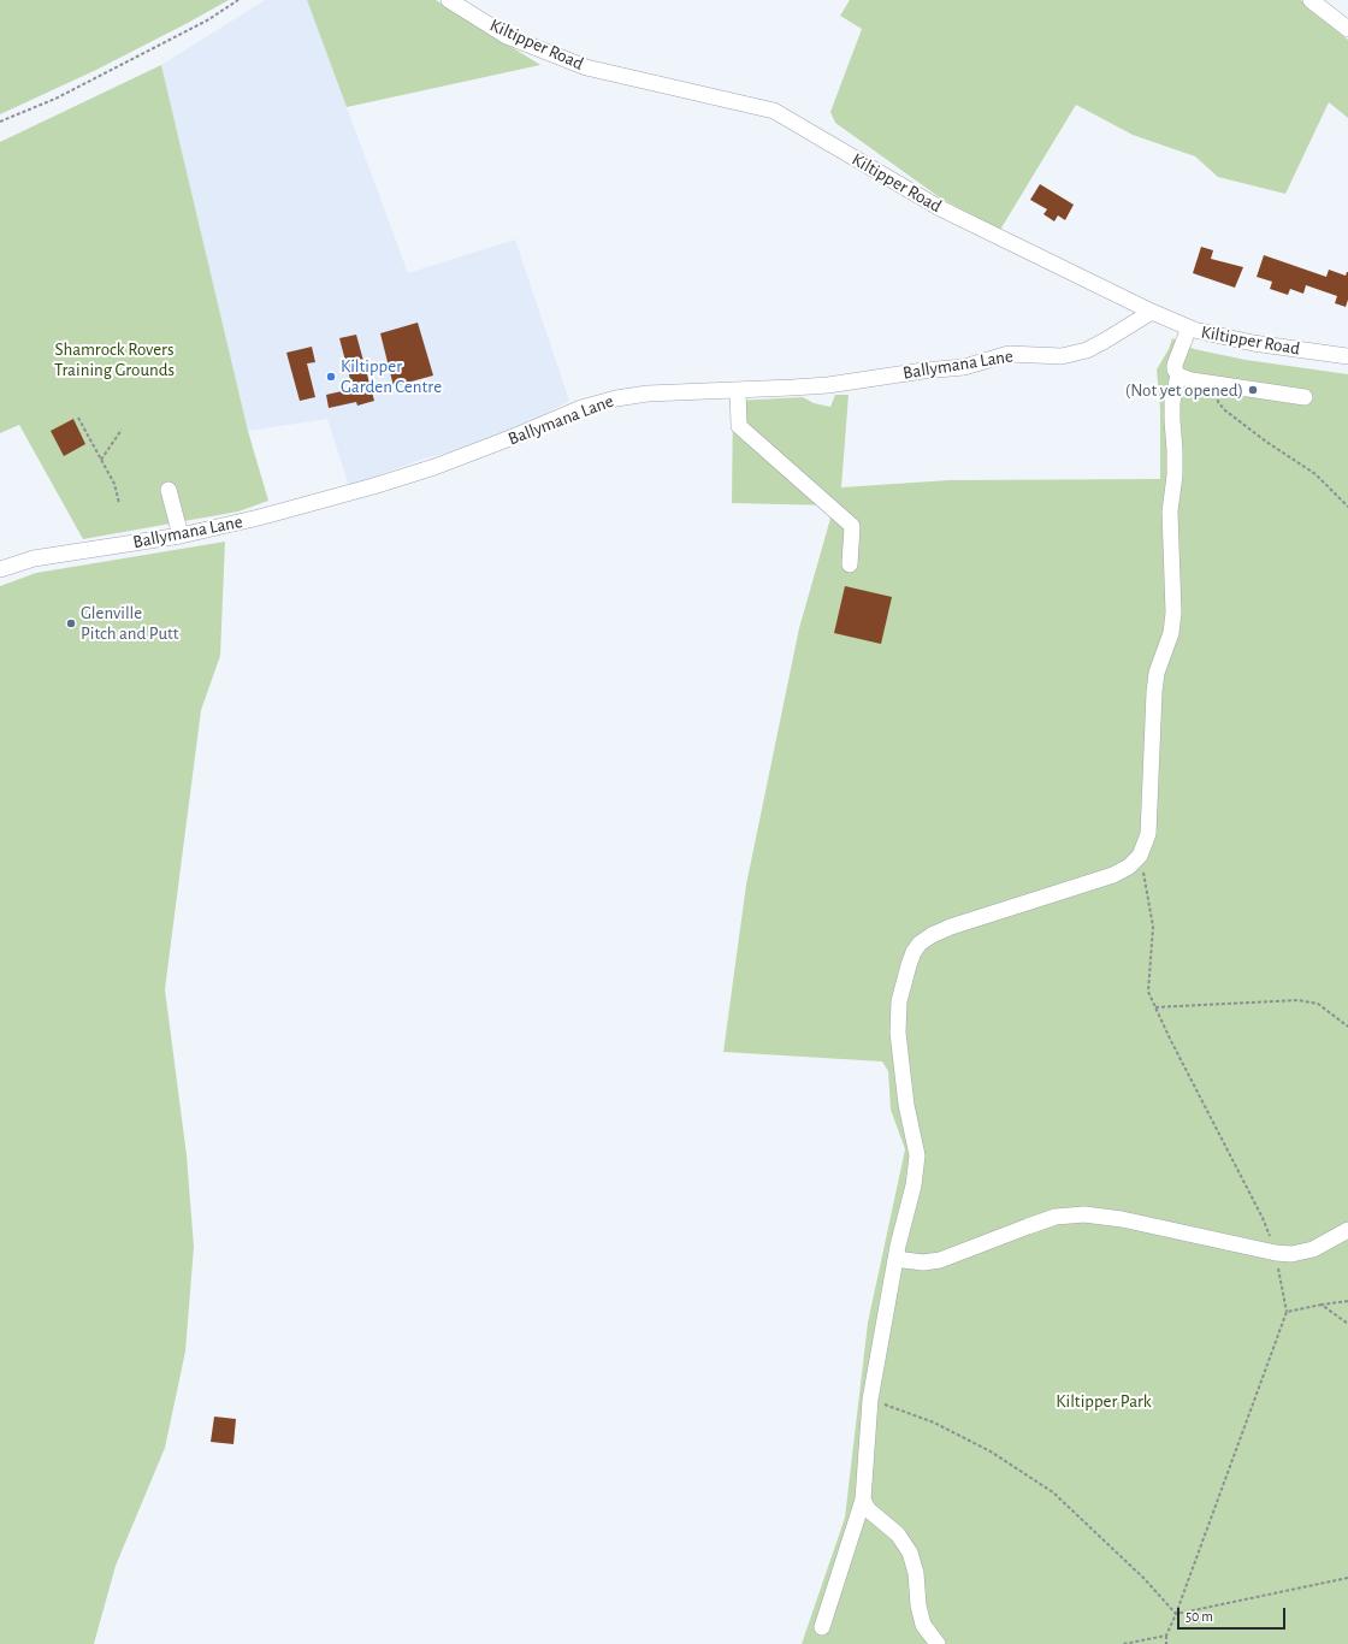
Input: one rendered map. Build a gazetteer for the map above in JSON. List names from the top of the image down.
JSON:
{
  "streets": {
    "street": ["Kiltipper Road", "Ballymana Lane"]
  },
  "crossings": [
    ["Kiltipper Road", "Ballymana Lane"]
  ],
  "parks": ["Shamrock Rovers Training Grounds", "Kiltipper Park"],
  "places": ["Kiltipper Garden Centre", "(Not yet opened)", "Glenville Pitch and Putt"],
  "scale_bar": "50 m"
}
